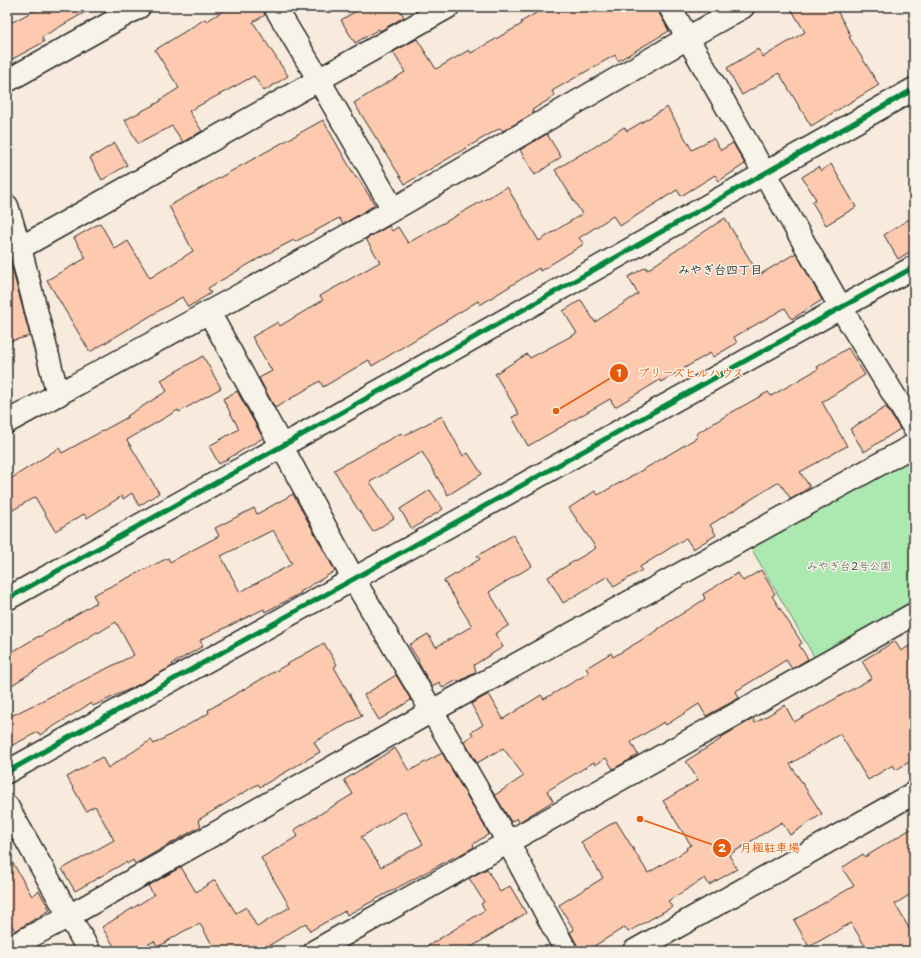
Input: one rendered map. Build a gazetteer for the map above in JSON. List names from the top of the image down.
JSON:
{
  "districts": ["みやぎ台四丁目"],
  "parks": ["みやぎ台2号公園"],
  "places": ["ブリーズヒルハウス", "月極駐車場"]
}
